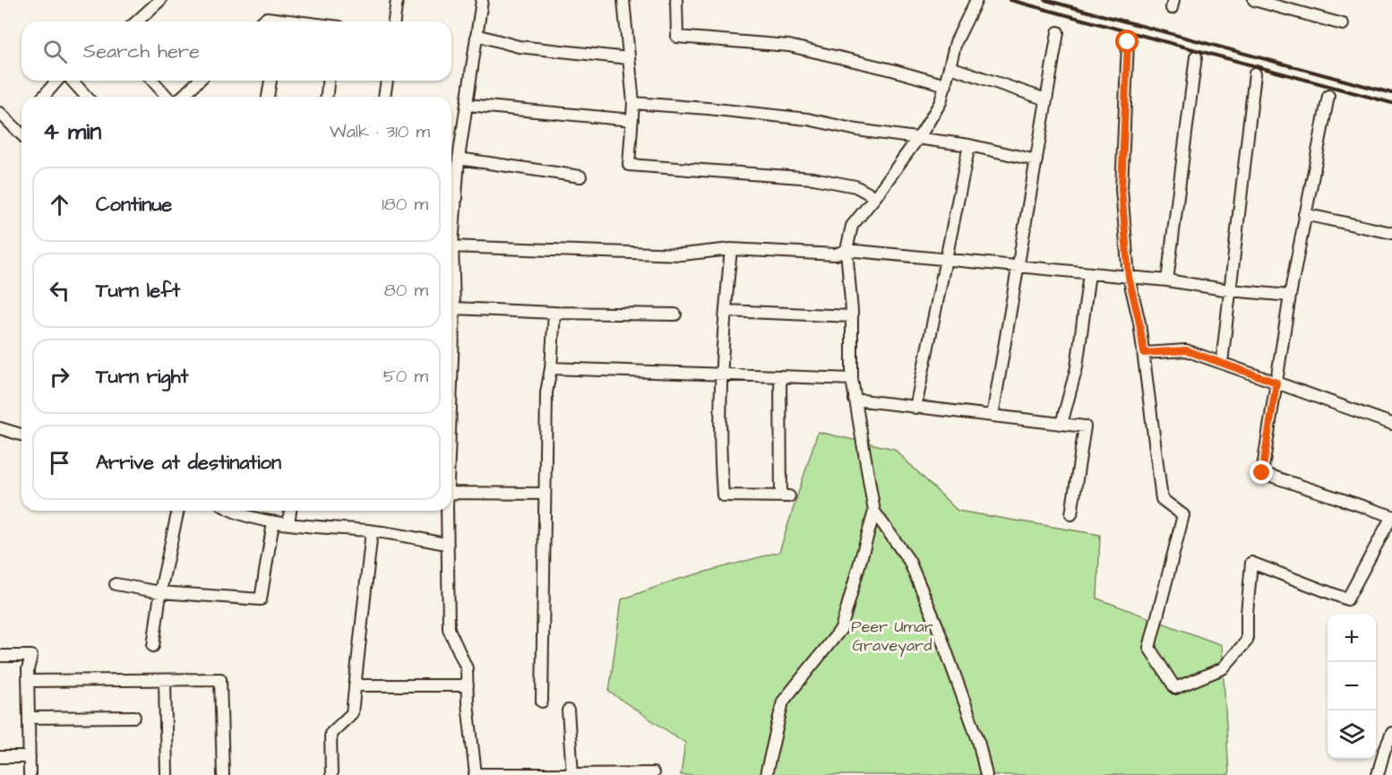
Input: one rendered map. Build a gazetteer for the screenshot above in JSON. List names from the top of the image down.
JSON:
{
  "parks": ["Peer Umar Graveyard"],
  "page": {
    "search": "Search here",
    "heading": ["4 min", "Walk · 310 m"],
    "list": [
      ["Continue", "180 m"],
      ["Turn left", "80 m"],
      ["Turn right", "50 m"],
      "Arrive at destination"
    ],
    "map_buttons": ["+", "−"]
  }
}
